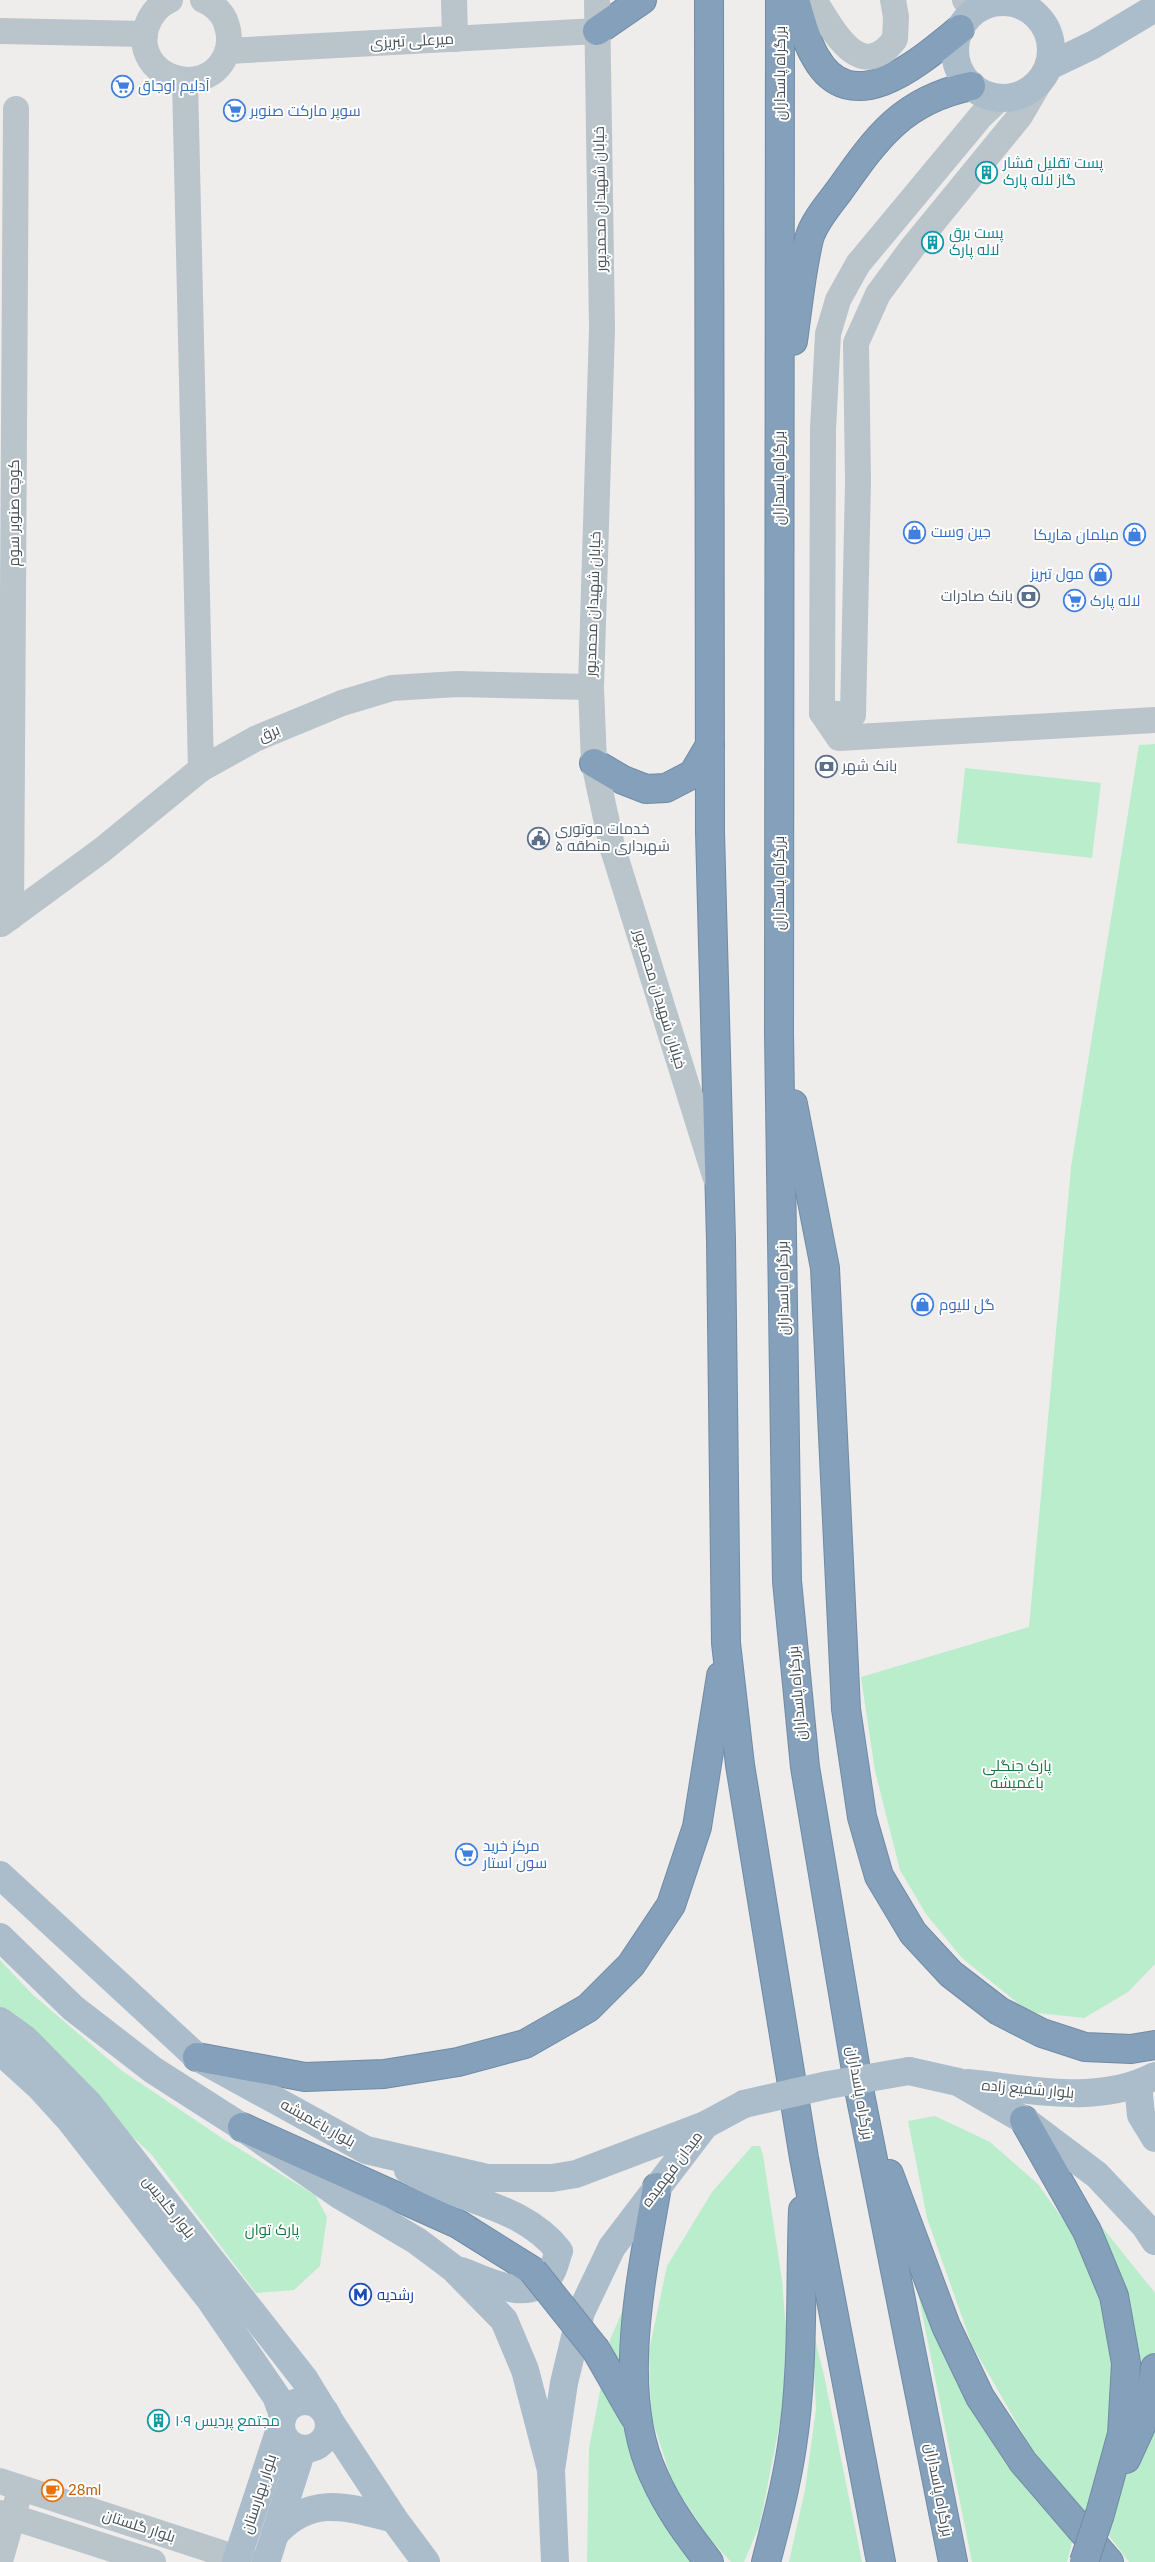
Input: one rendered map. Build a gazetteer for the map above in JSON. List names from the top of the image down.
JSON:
{
  "streets": {
    "highway": ["بزرگراه پاسداران"],
    "main road": [
      "بلوار شفیع زاده",
      "بلوار باغمیشه",
      "میدان فهمیده",
      "بلوار گلدیس",
      "بلوار بهارستان"
    ],
    "street": [
      "میرعلی تبریزی",
      "خیابان شهیدان محمدپور",
      "کوچه صنوبر سوم",
      "برق",
      "بلوار گلستان"
    ]
  },
  "crossings": [
    ["میرعلی تبریزی", "خیابان شهیدان محمدپور"],
    ["خیابان شهیدان محمدپور", "برق"],
    ["کوچه صنوبر سوم", "برق"],
    ["بلوار شفیع زاده", "میدان فهمیده"],
    ["بلوار باغمیشه", "میدان فهمیده"],
    ["بلوار گلدیس", "بلوار بهارستان"],
    ["بلوار بهارستان", "بلوار گلستان"]
  ],
  "parks": ["پارک جنگلی باغمیشه", "پارک توان"],
  "places": {
    "supermarket": [
      "آدلیم اوجاق",
      "سوپر مارکت صنوبر",
      "لاله پارک",
      "مرکز خرید سون استار"
    ],
    "building": ["پست تقلیل فشار گاز لاله پارک", "پست برق لاله پارک", "مجتمع پردیس ۱۰۹"],
    "shop": [
      "جین وست",
      "مبلمان هاریکا",
      "مول تبریز",
      "گل للیوم"
    ],
    "bank": ["بانک صادرات", "بانک شهر"],
    "public building": ["خدمات موتوری شهرداری منطقه ۵"],
    "metro station": ["رشدیه"],
    "cafe": ["28ml"]
  }
}
